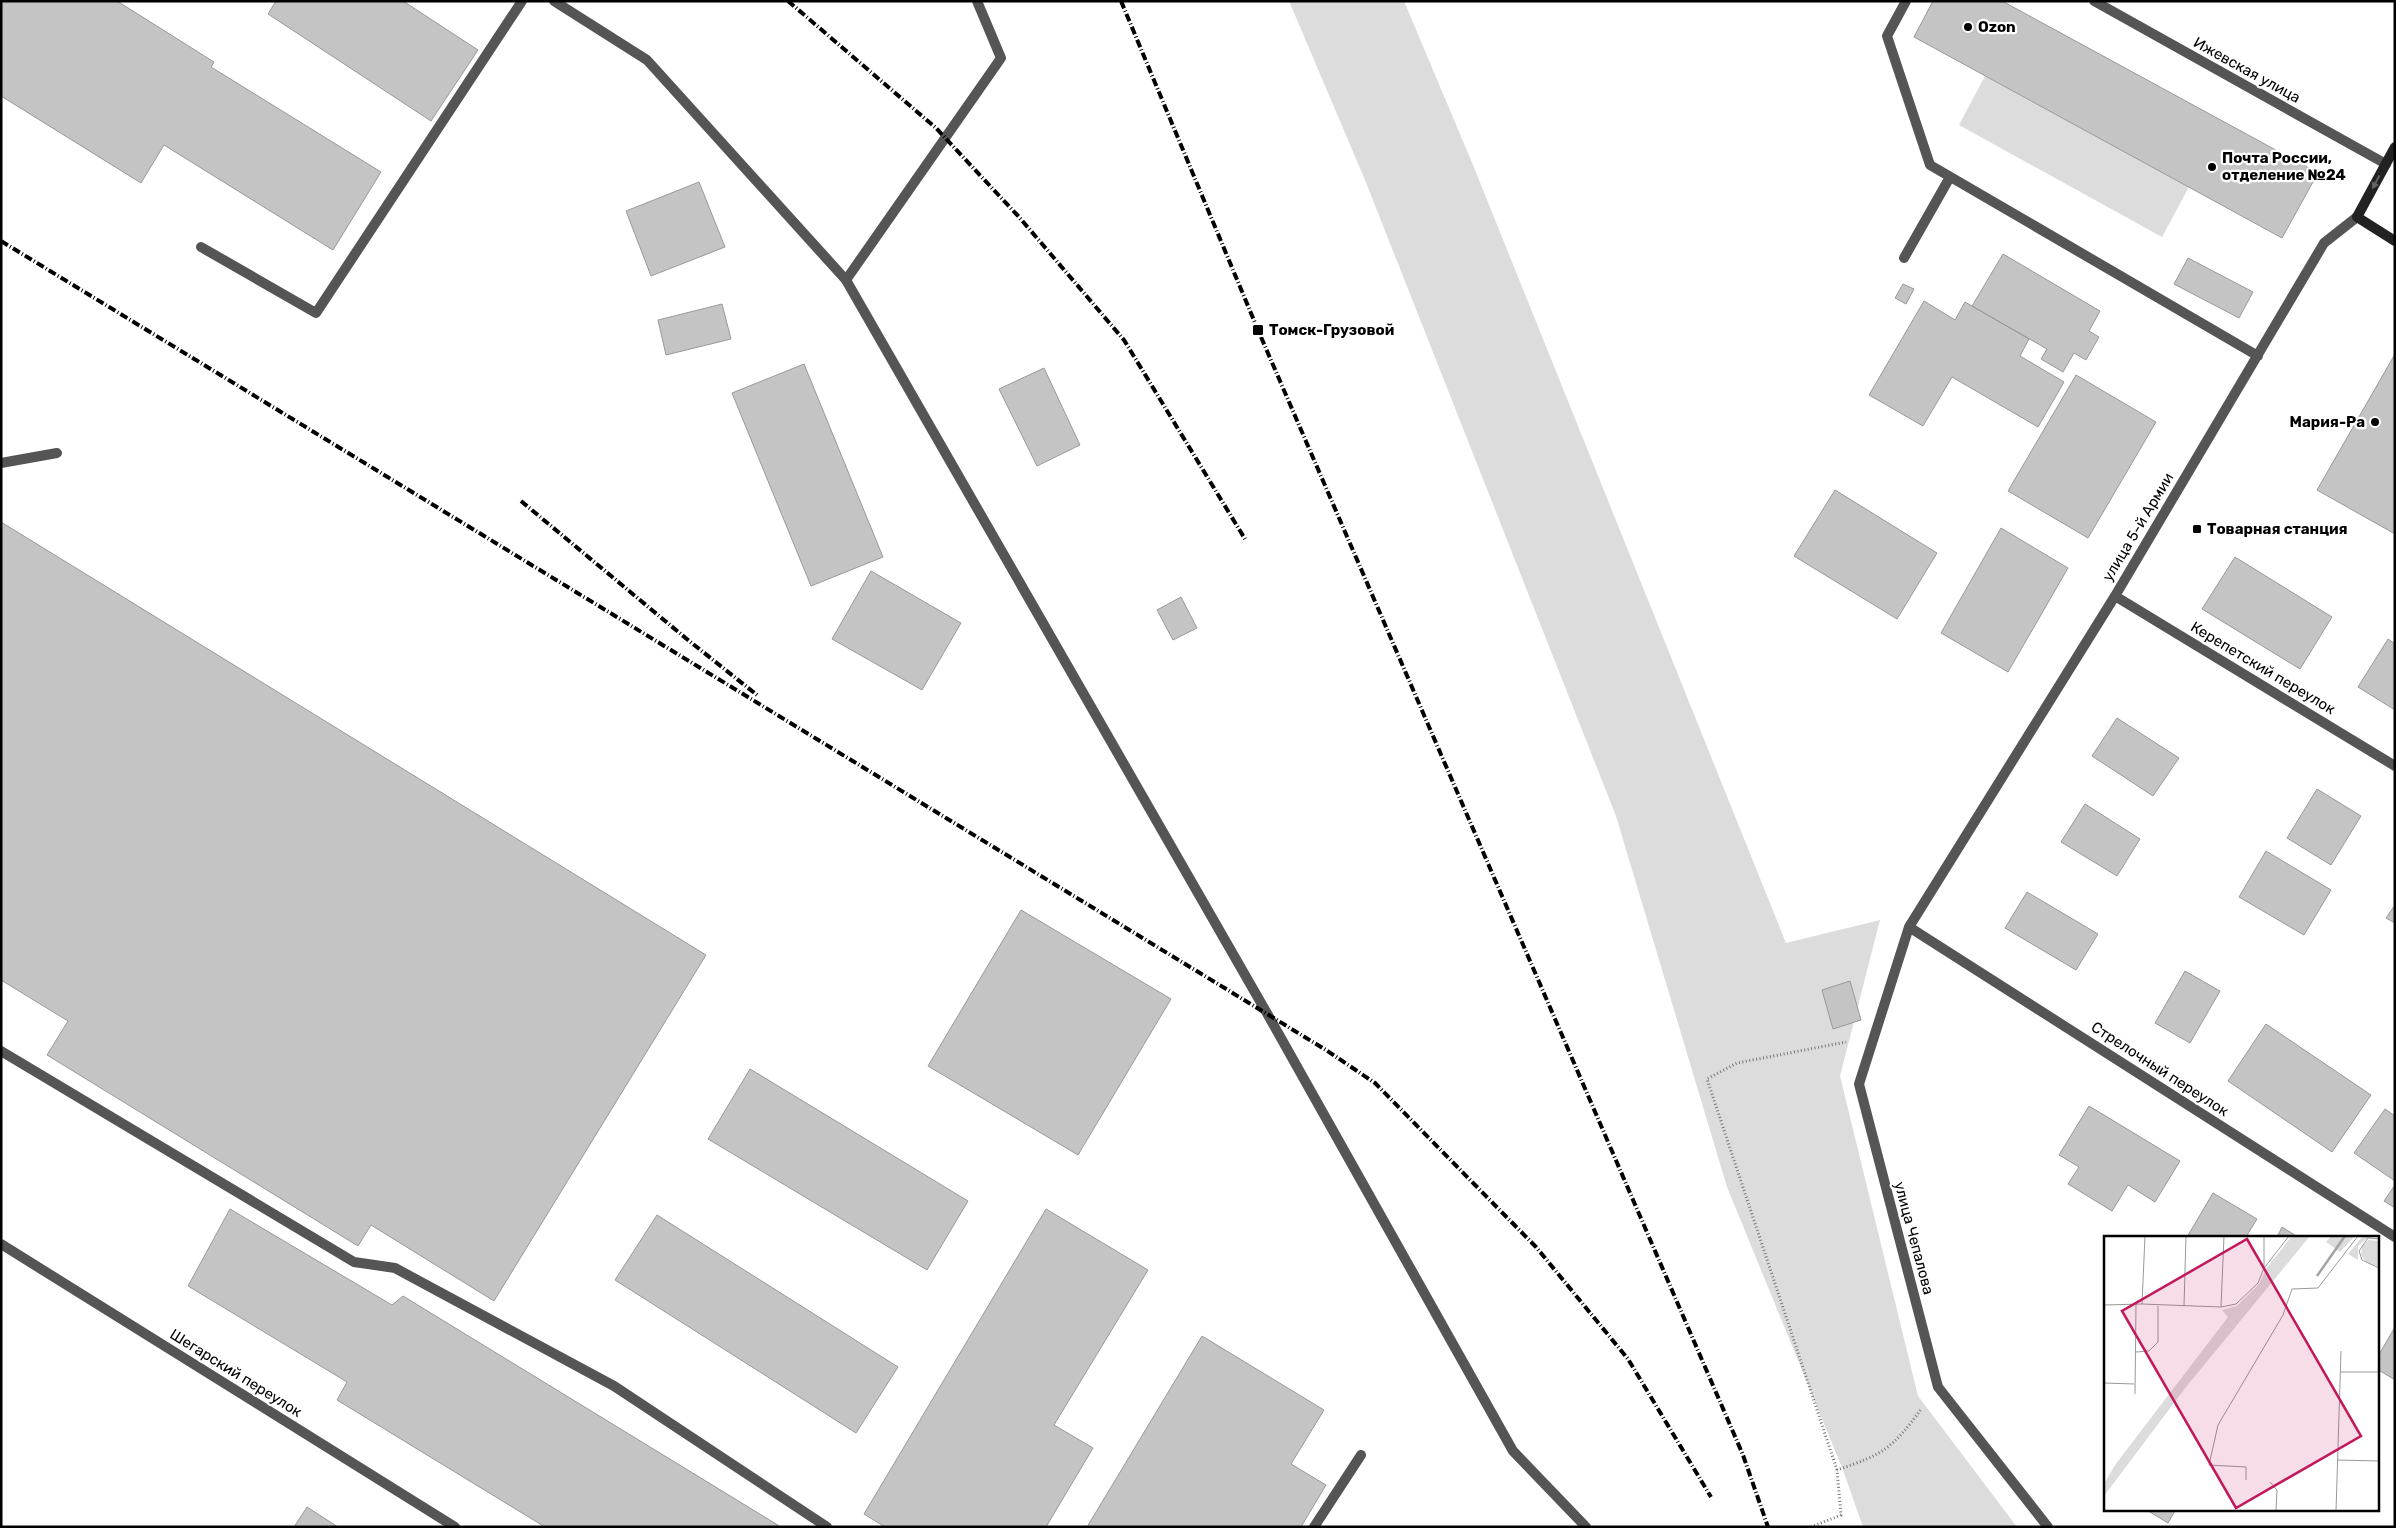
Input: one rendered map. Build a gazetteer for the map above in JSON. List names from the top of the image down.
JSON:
{
  "streets": {
    "main road": ["улица 5-й Армии"],
    "street": [
      "Ижевская улица",
      "Керепетский переулок",
      "Стрелочный переулок",
      "улица Чепалова",
      "Шегарский переулок"
    ]
  },
  "crossings": [
    ["Ижевская улица", "улица 5-й Армии"],
    ["улица 5-й Армии", "Керепетский переулок"],
    ["улица 5-й Армии", "Стрелочный переулок"],
    ["улица 5-й Армии", "улица Чепалова"],
    ["Стрелочный переулок", "улица Чепалова"]
  ],
  "places": {
    "other": ["Ozon", "Почта России, отделение №24", "Мария-Ра"],
    "transit": ["Томск-Грузовой", "Товарная cтанция"]
  }
}
